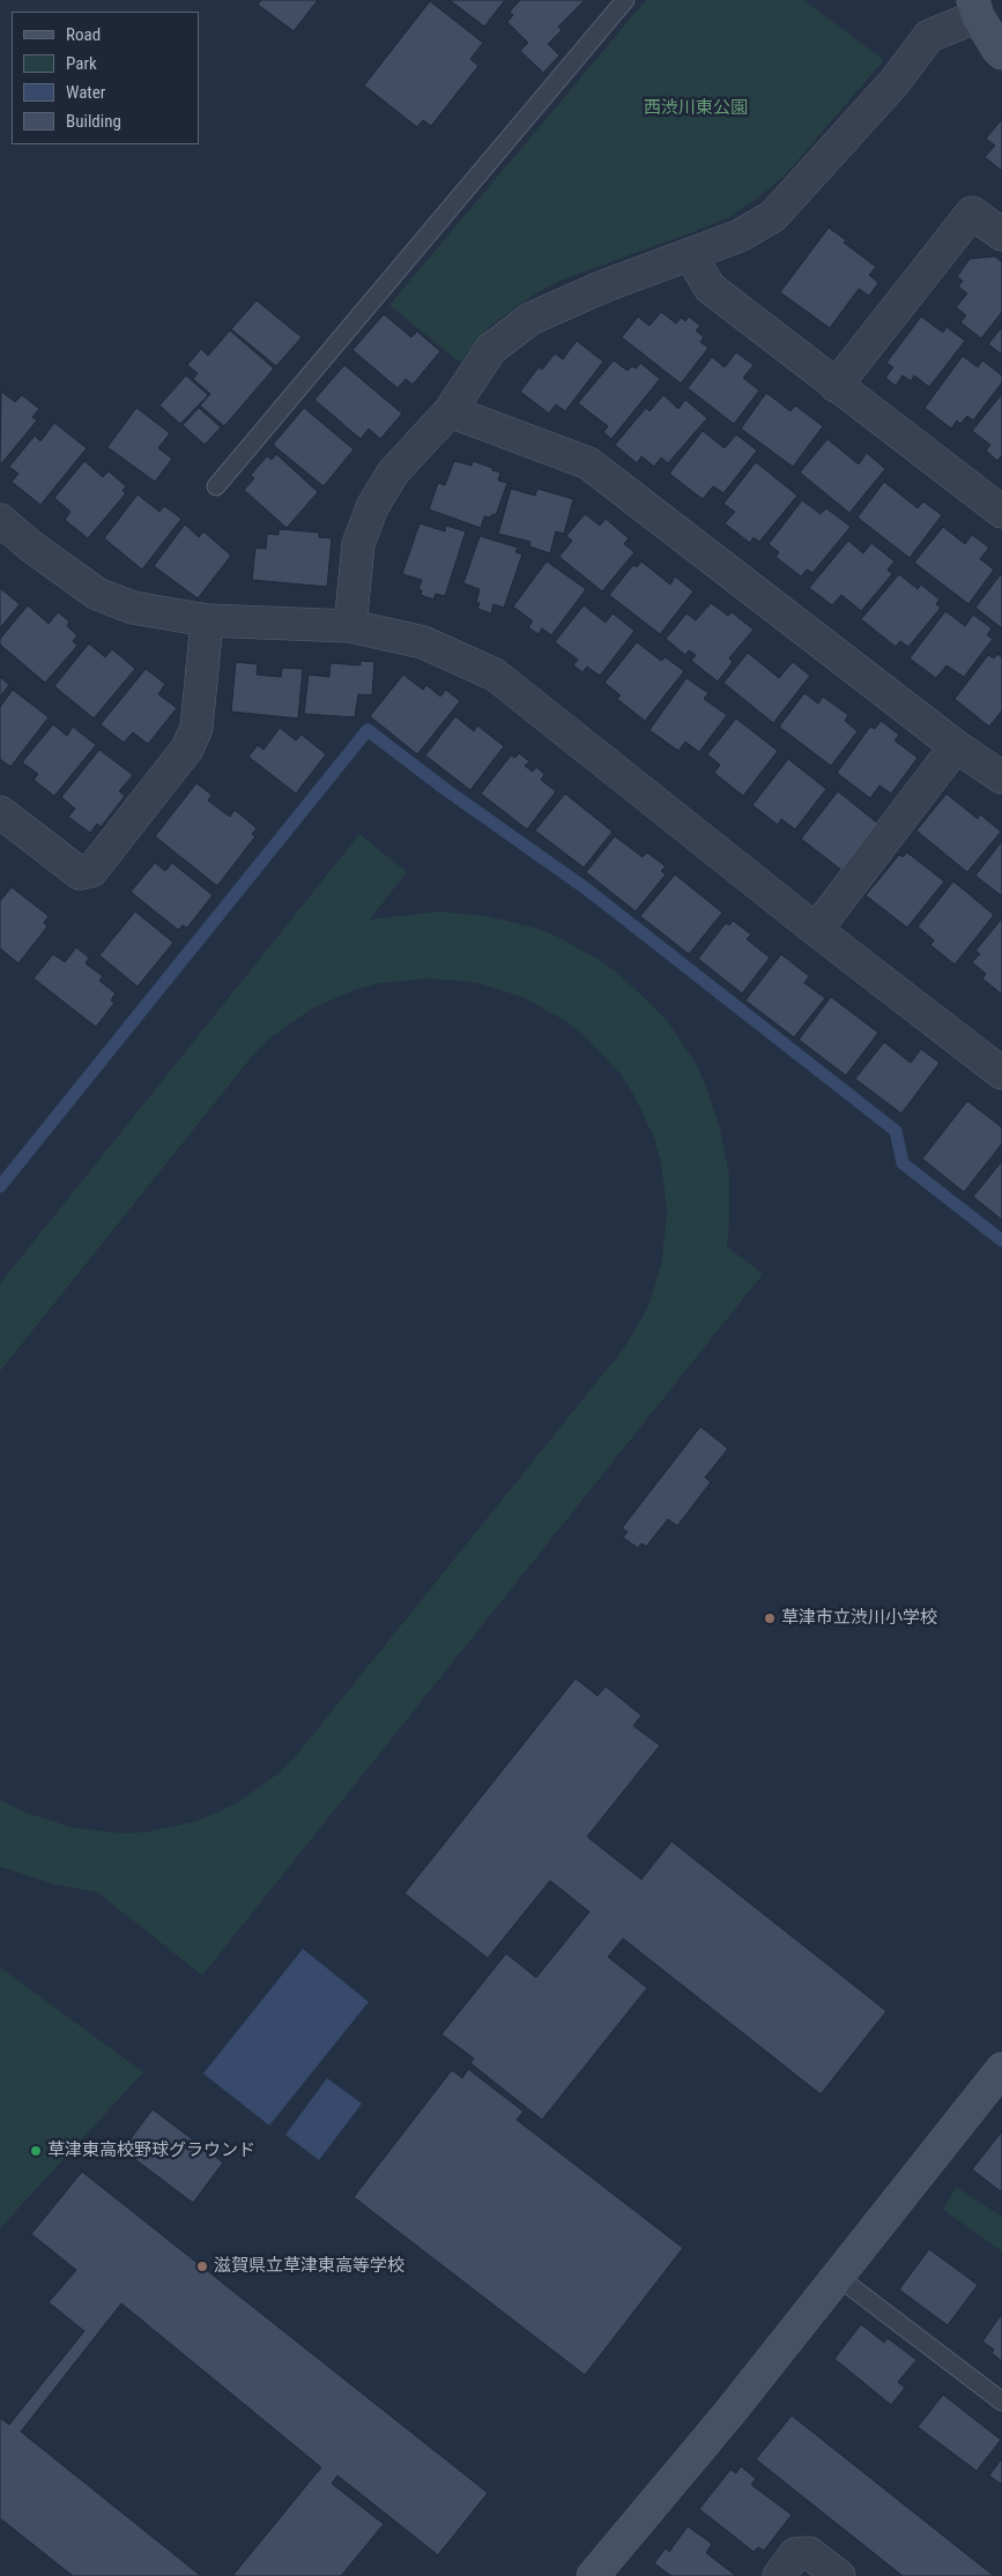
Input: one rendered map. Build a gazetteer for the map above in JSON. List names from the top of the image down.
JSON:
{
  "parks": ["西渋川東公園"],
  "places": ["草津市立渋川小学校", "草津東高校野球グラウンド", "滋賀県立草津東高等学校"],
  "legend": [
    "Road",
    "Park",
    "Water",
    "Building"
  ]
}
